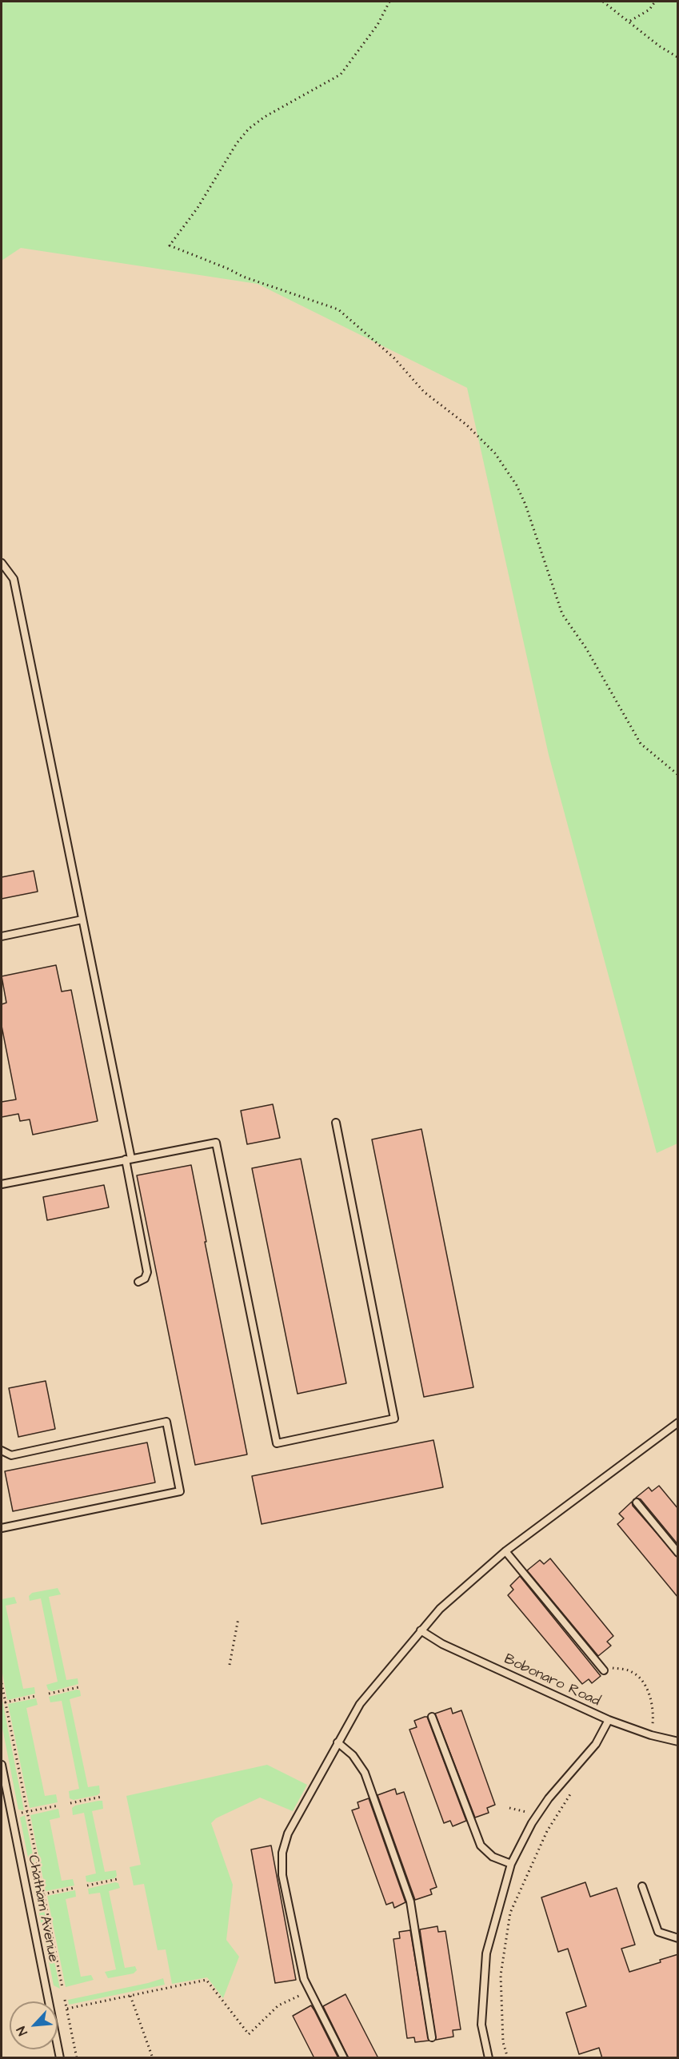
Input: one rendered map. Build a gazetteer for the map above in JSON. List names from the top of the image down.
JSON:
{
  "streets": {
    "lane": ["Bobonaro Road", "Chatham Avenue"]
  },
  "north": "bottom left"
}
